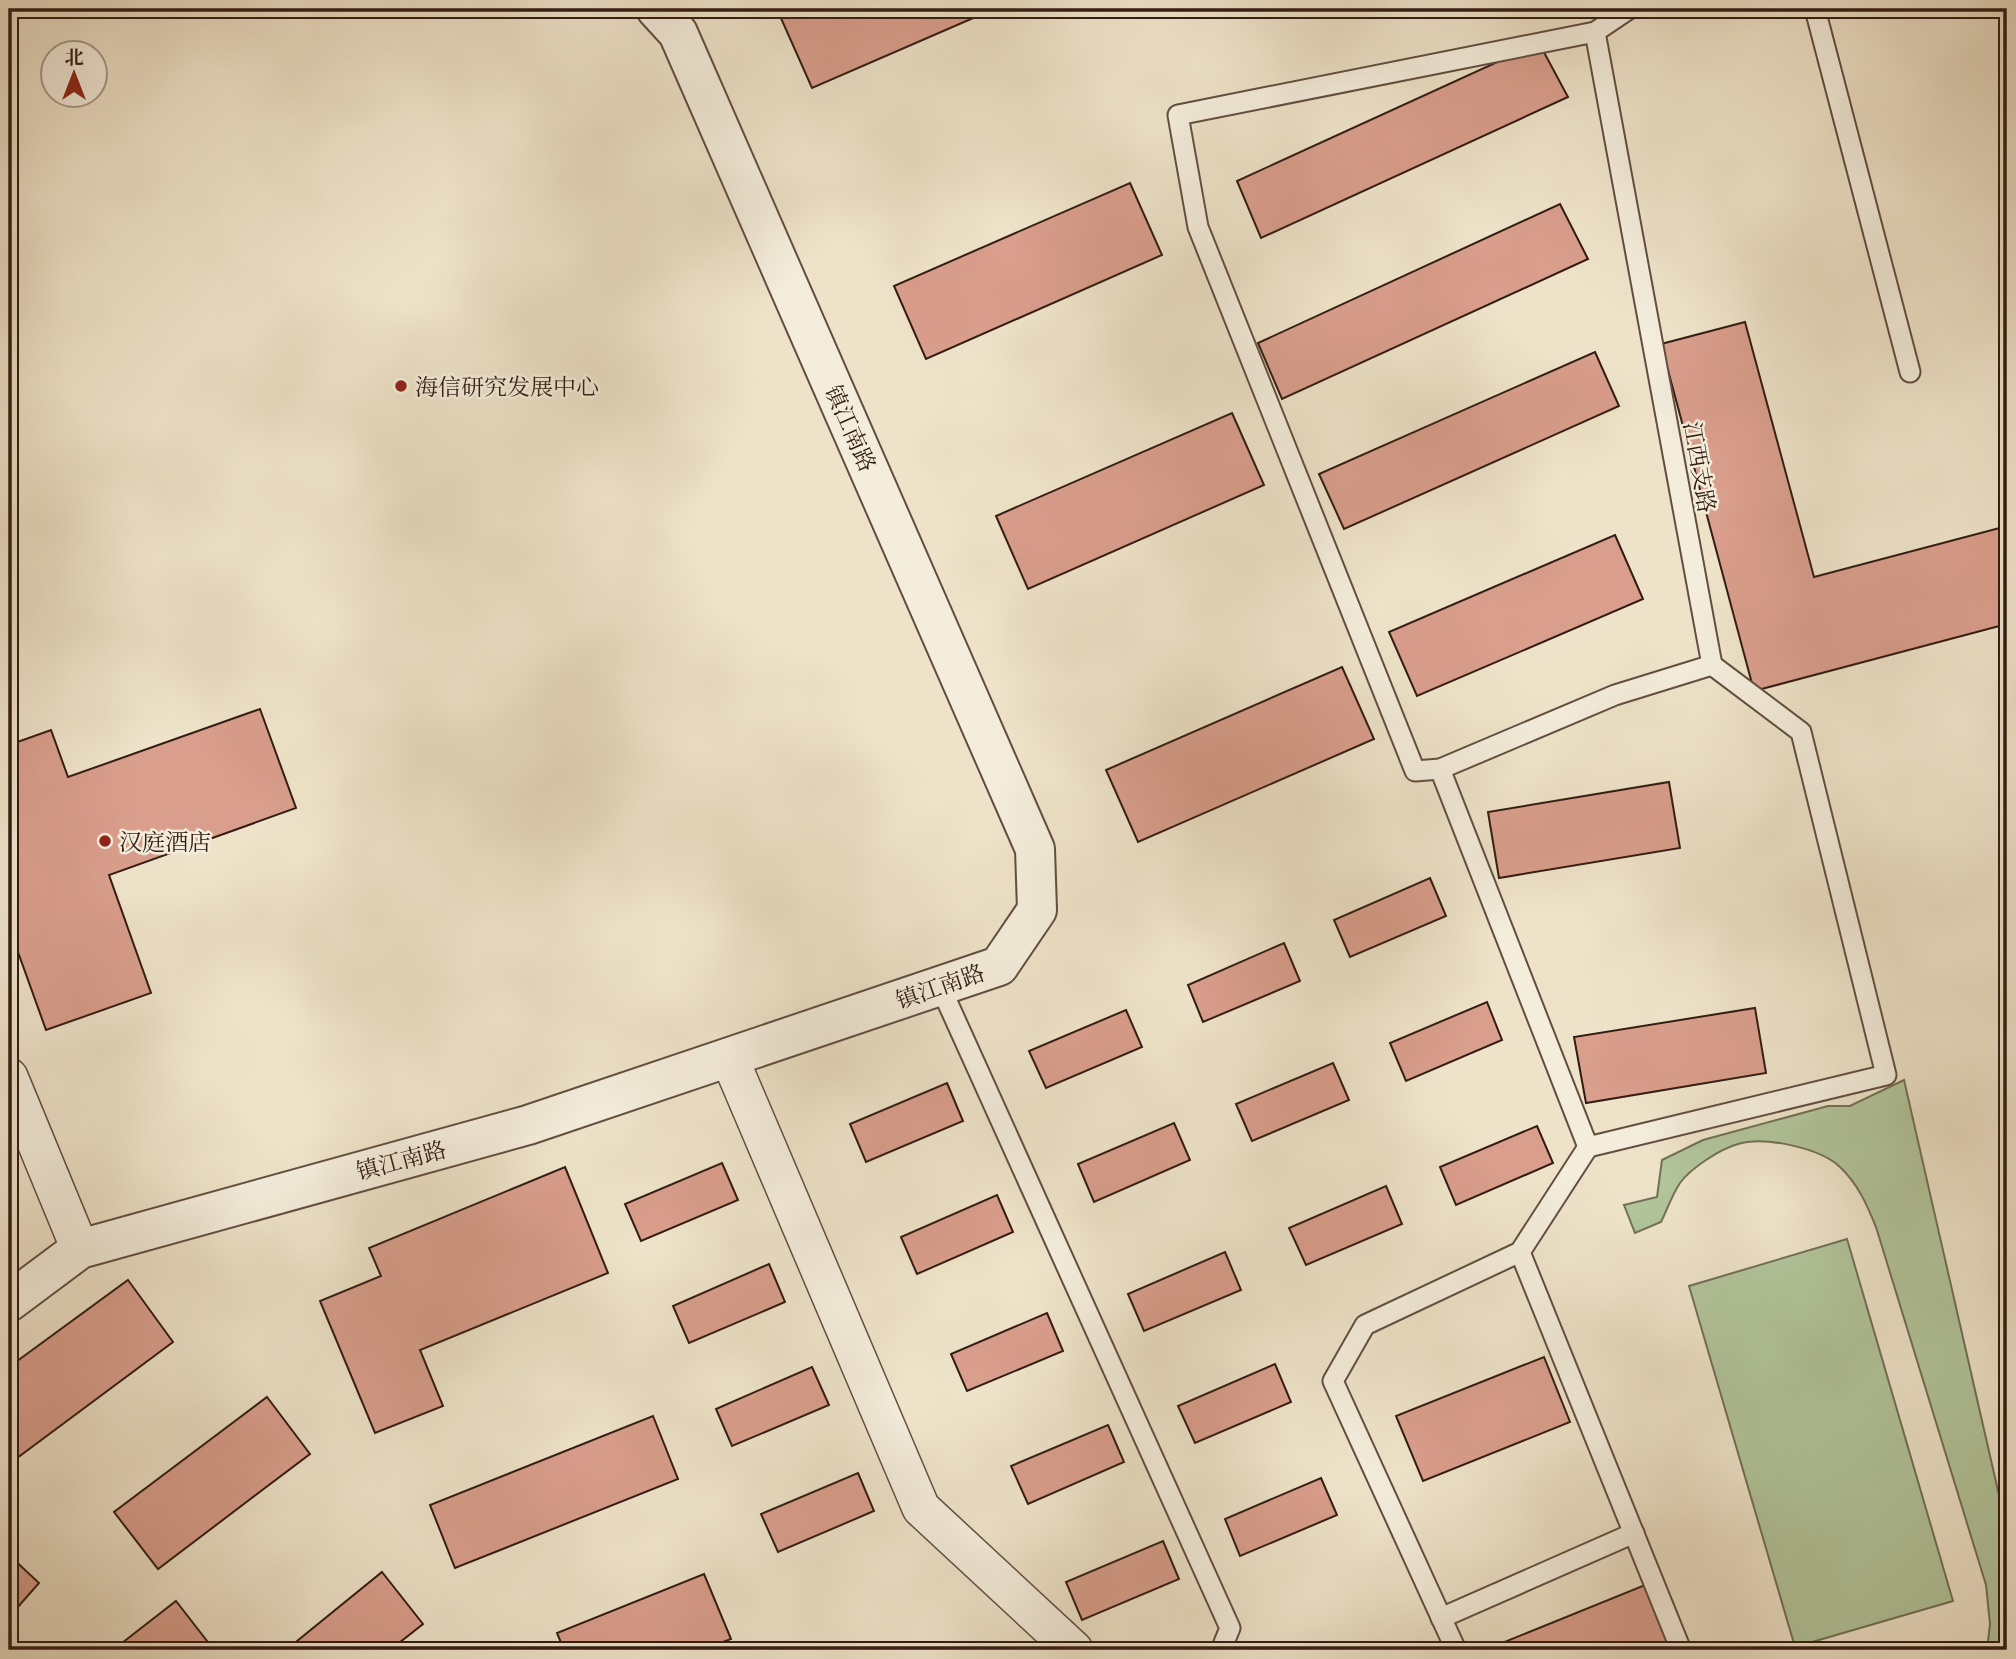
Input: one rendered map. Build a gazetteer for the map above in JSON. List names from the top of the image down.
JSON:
{
  "streets": {
    "street": ["镇江南路"],
    "lane": ["江西支路"]
  },
  "places": ["海信研究发展中心", "汉庭酒店"],
  "north": "top"
}
